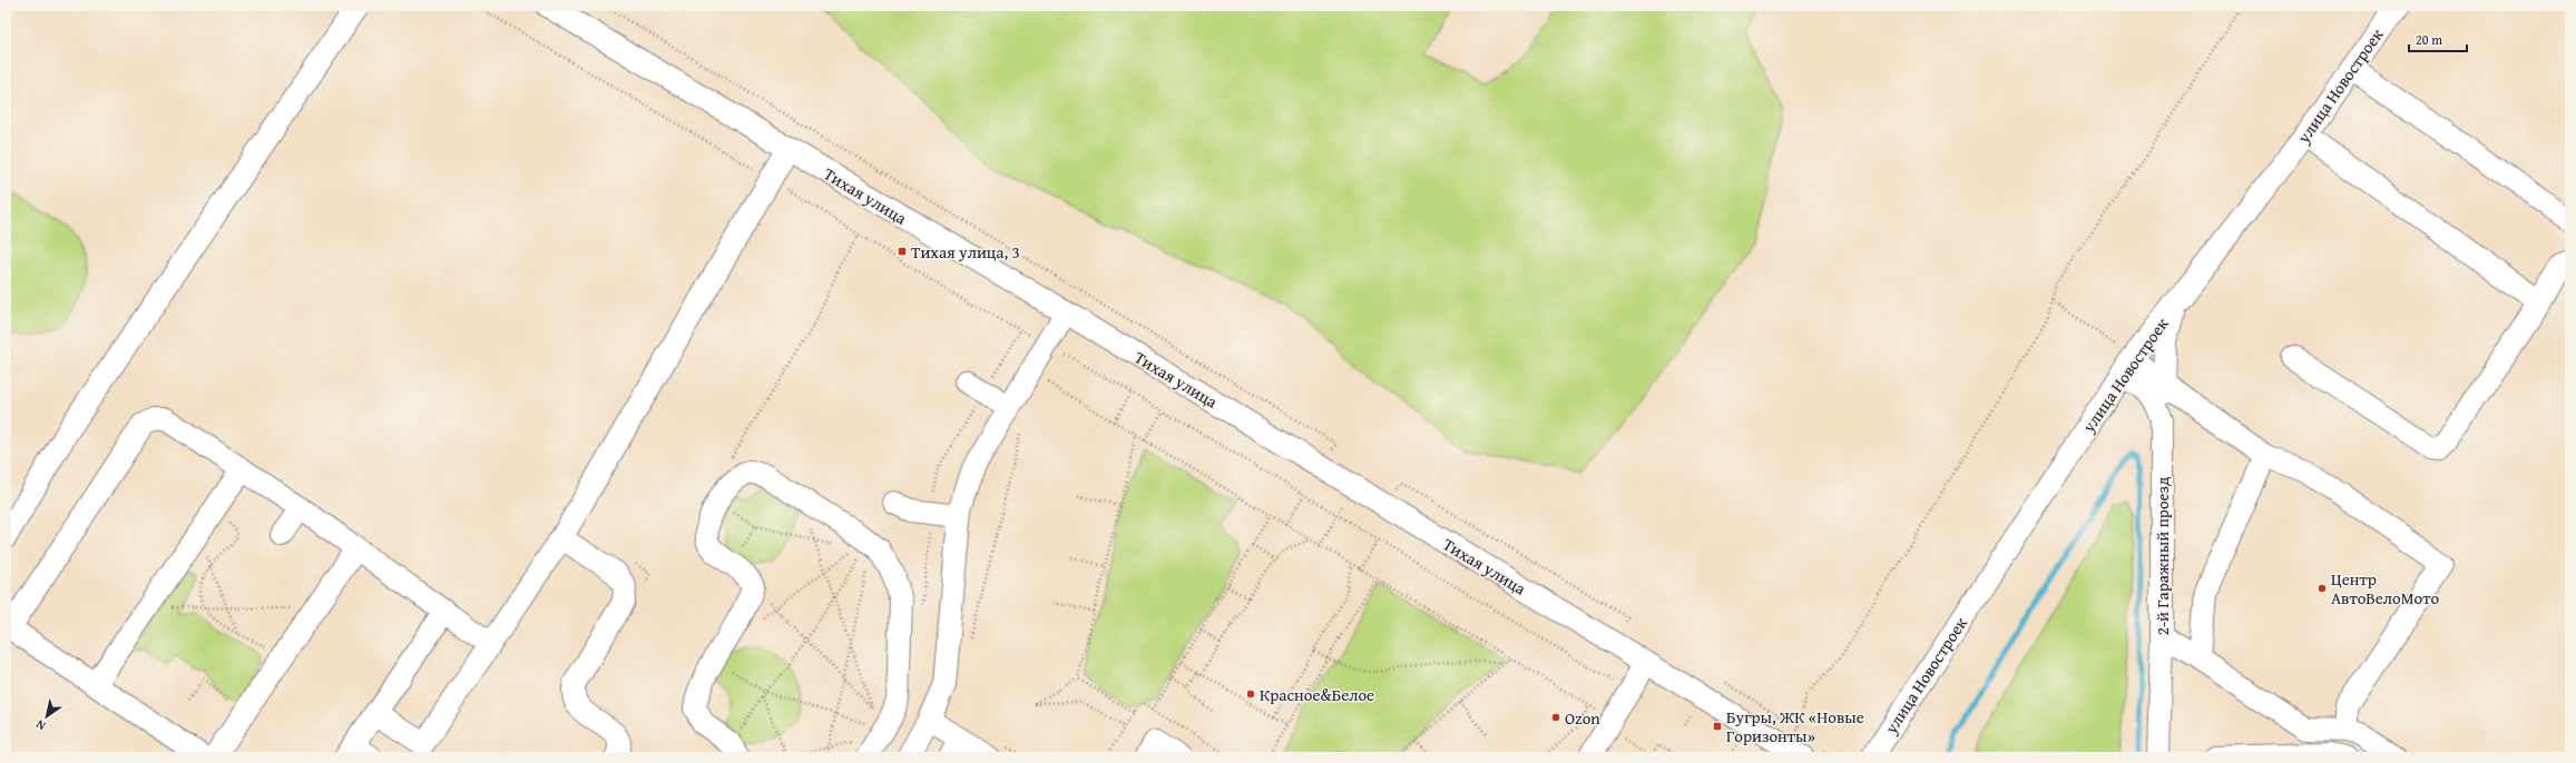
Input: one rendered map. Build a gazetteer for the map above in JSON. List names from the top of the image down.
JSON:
{
  "streets": {
    "street": ["улица Новостроек", "Тихая улица", "2-й Гаражный проезд"]
  },
  "crossings": [
    ["улица Новостроек", "2-й Гаражный проезд"]
  ],
  "places": {
    "transit": ["Тихая улица, 3", "Бугры, ЖК «Новые Горизонты»"],
    "other": ["Центр АвтоВелоМото", "Красное&Белое", "Ozon"]
  },
  "scale_bar": "20 m",
  "north": "bottom left"
}
